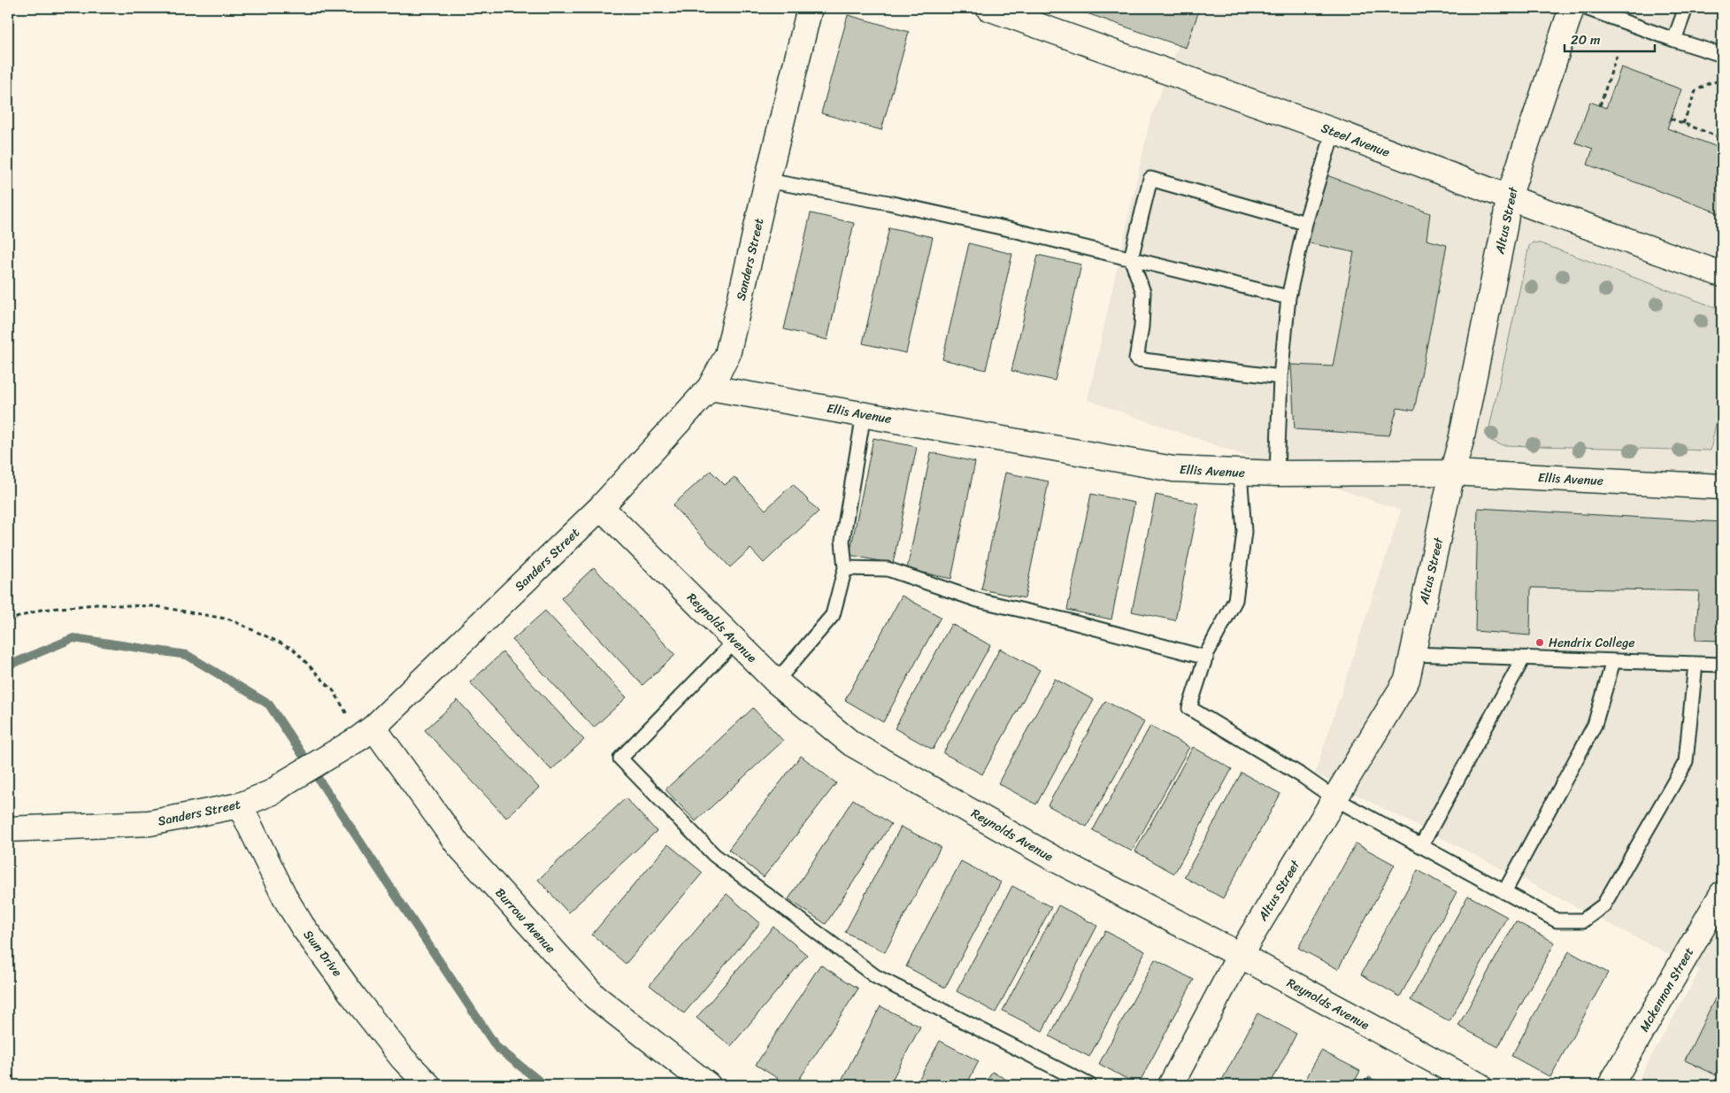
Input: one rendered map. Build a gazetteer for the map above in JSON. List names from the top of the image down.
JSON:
{
  "streets": {
    "street": [
      "Steel Avenue",
      "Altus Street",
      "Sanders Street",
      "Ellis Avenue",
      "Reynolds Avenue",
      "Burrow Avenue",
      "Swn Drive",
      "Mckennon Street"
    ]
  },
  "crossings": [
    ["Steel Avenue", "Altus Street"],
    ["Altus Street", "Ellis Avenue"],
    ["Altus Street", "Reynolds Avenue"],
    ["Sanders Street", "Ellis Avenue"],
    ["Sanders Street", "Reynolds Avenue"],
    ["Sanders Street", "Burrow Avenue"],
    ["Sanders Street", "Swn Drive"]
  ],
  "places": ["Hendrix College"],
  "scale_bar": "20 m"
}
